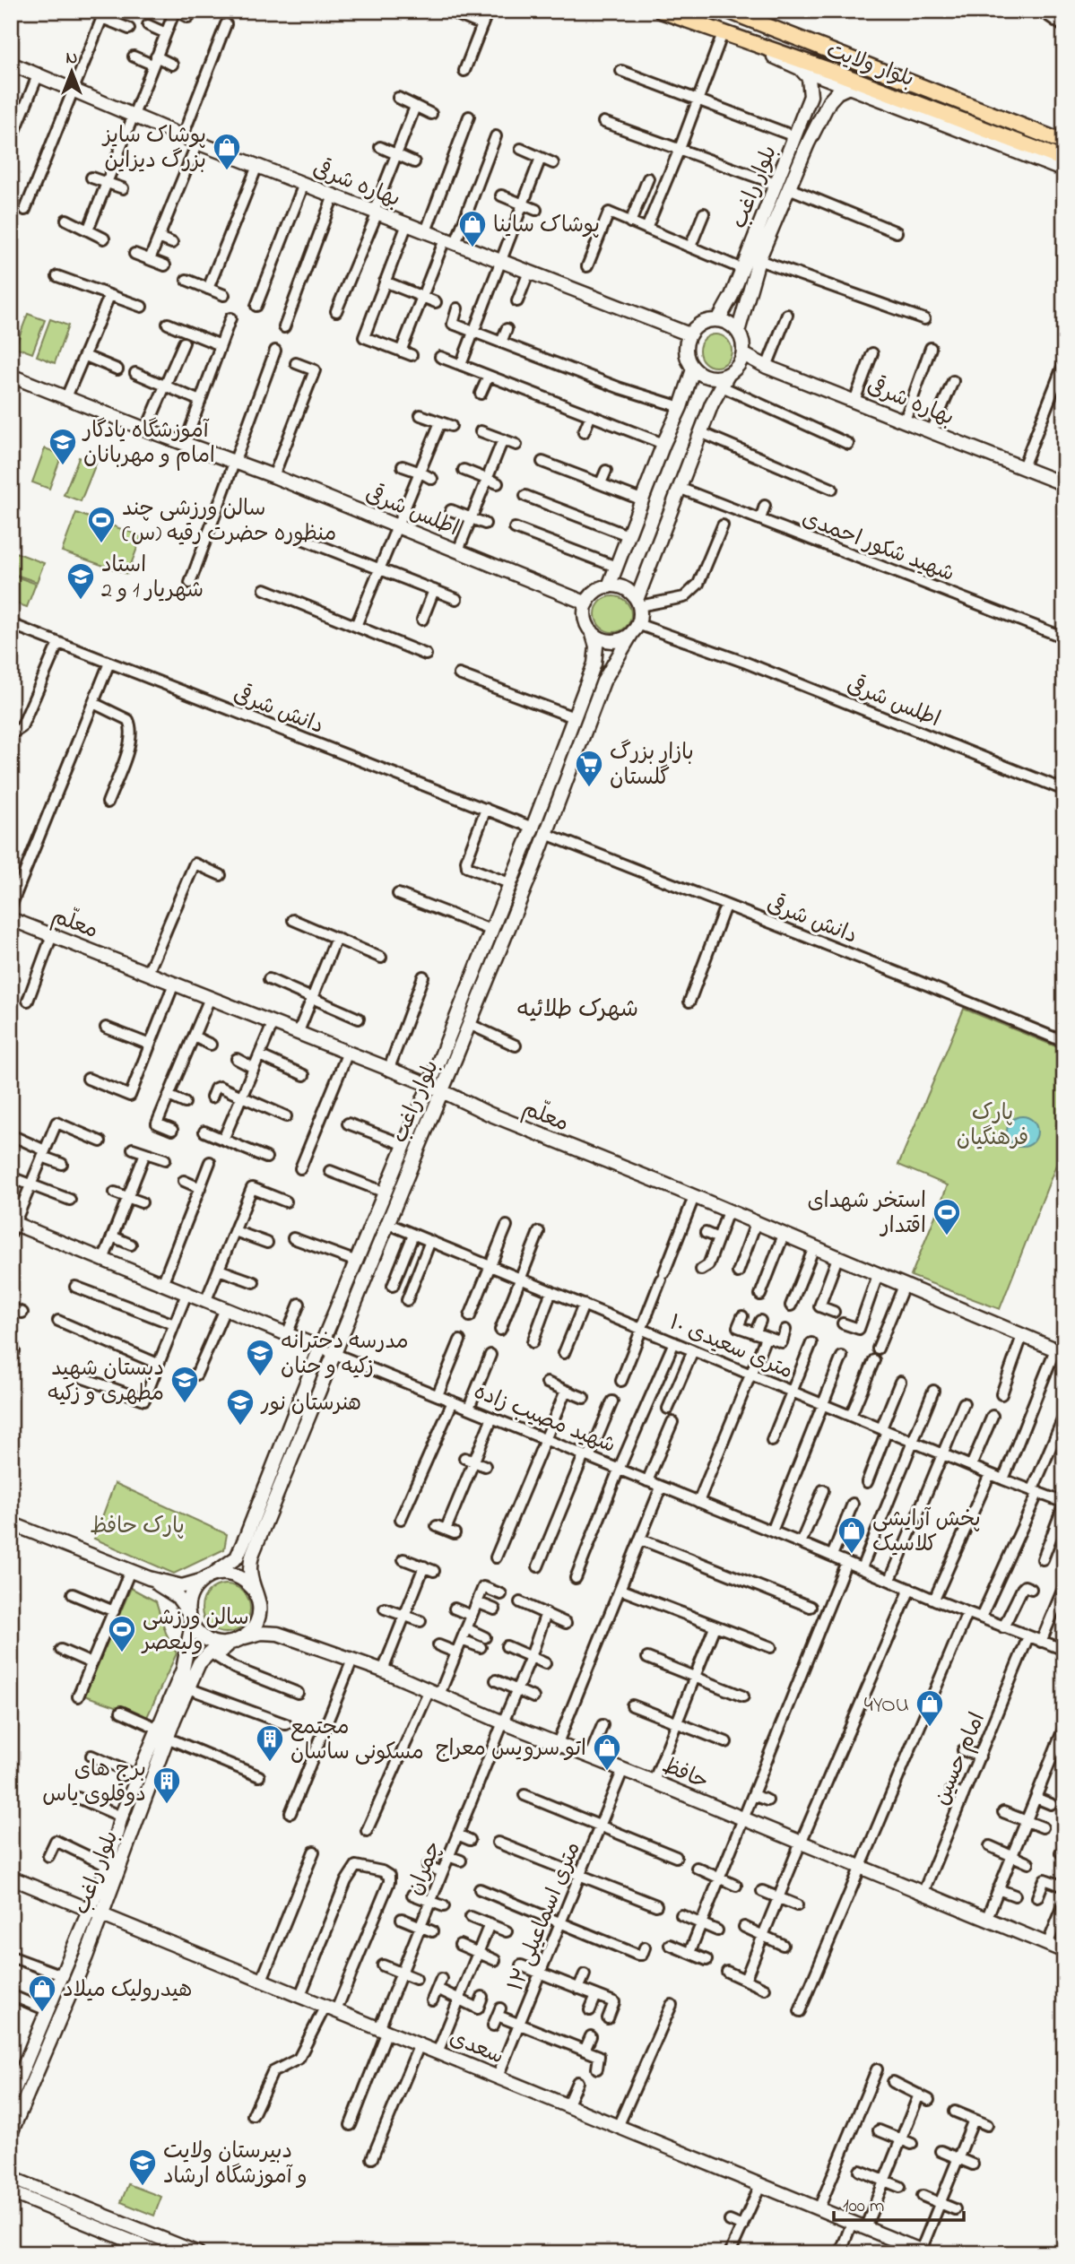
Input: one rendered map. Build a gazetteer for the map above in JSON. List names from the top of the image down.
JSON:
{
  "streets": {
    "main road": ["بلوار ولایت"],
    "street": [
      "بهاره شرقی",
      "بلوار راغب",
      "اطلس شرقی",
      "شهید شکور احمدی",
      "دانش شرقی",
      "معلّم",
      "۱۰ متری سعیدی",
      "شهید مصیب زاده",
      "امام حسین",
      "حافظ",
      "چمران",
      "۱۲ متری اسماعیلی",
      "سعدی"
    ]
  },
  "crossings": [
    ["بهاره شرقی", "بلوار راغب"],
    ["بلوار راغب", "اطلس شرقی"],
    ["بلوار راغب", "دانش شرقی"],
    ["بلوار راغب", "معلّم"],
    ["بلوار راغب", "۱۰ متری سعیدی"],
    ["بلوار راغب", "شهید مصیب زاده"],
    ["بلوار راغب", "حافظ"],
    ["بلوار راغب", "سعدی"],
    ["شهید مصیب زاده", "امام حسین"],
    ["امام حسین", "حافظ"],
    ["حافظ", "چمران"],
    ["حافظ", "۱۲ متری اسماعیلی"],
    ["چمران", "سعدی"],
    ["۱۲ متری اسماعیلی", "سعدی"]
  ],
  "districts": ["شهرک طلائیه"],
  "parks": ["پارک فرهنگیان", "پارک حافظ"],
  "places": {
    "shop": [
      "پوشاک سایز بزرگ دیزاین",
      "پوشاک ساینا",
      "پخش آرایشی کلاسیک",
      "4YOU",
      "اتو سرویس معراج",
      "هیدرولیک میلاد"
    ],
    "school or university": [
      "آموزشگاه یادگار امام و مهربانان",
      "استاد شهریار 1 و 2",
      "مدرسه دخترانه زکیه و حنان",
      "دبستان شهید مطهری و زکیه",
      "هنرستان نور",
      "دبیرستان ولایت و آموزشگاه ارشاد"
    ],
    "sports": ["سالن ورزشی چند منظوره حضرت رقیه (س)", "استخر شهدای اقتدار", "سالن ورزشی ولیعصر"],
    "supermarket": ["بازار بزرگ گلستان"],
    "building": ["مجتمع مسکونی ساسان", "برج های دوقلوی یاس"]
  },
  "scale_bar": "100 m",
  "north": "top"
}
